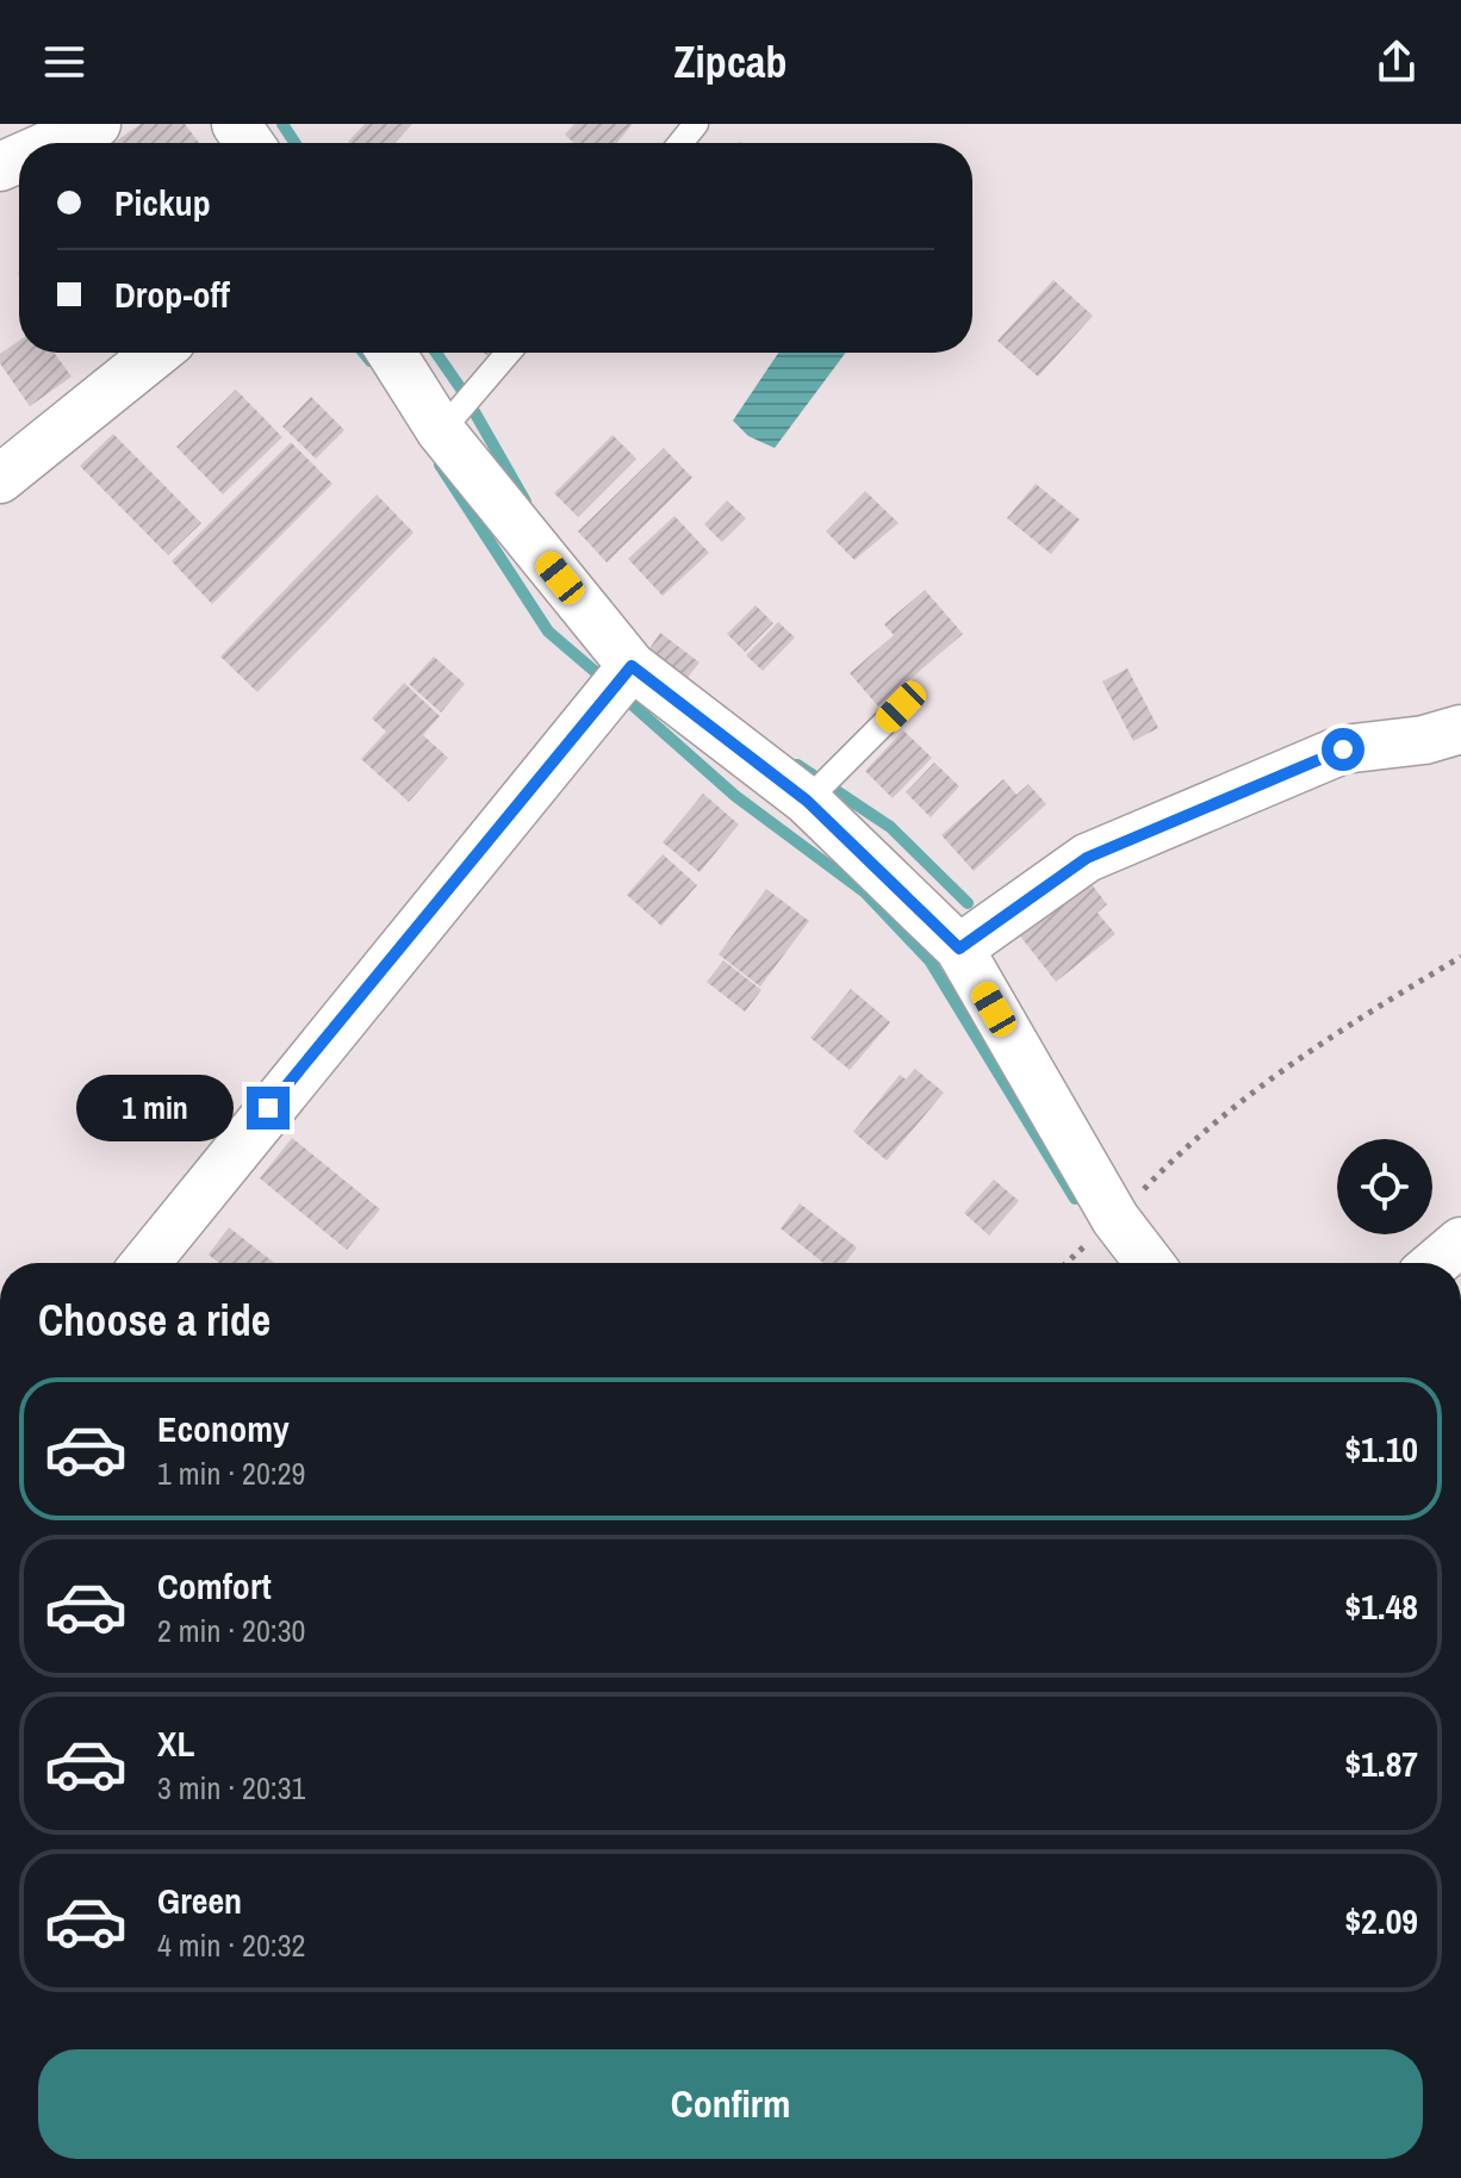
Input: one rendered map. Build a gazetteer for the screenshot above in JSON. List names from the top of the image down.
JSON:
{
  "page": {
    "header": "Zipcab",
    "banner": ["Pickup", "Drop-off"],
    "bubble": "1 min",
    "heading": "Choose a ride",
    "list": [
      {
        "name": "Economy",
        "note": "1 min · 20:29",
        "value": "$1.10"
      },
      {
        "name": "Comfort",
        "note": "2 min · 20:30",
        "value": "$1.48"
      },
      {
        "name": "XL",
        "note": "3 min · 20:31",
        "value": "$1.87"
      },
      {
        "name": "Green",
        "note": "4 min · 20:32",
        "value": "$2.09"
      }
    ],
    "buttons": "Confirm"
  }
}
